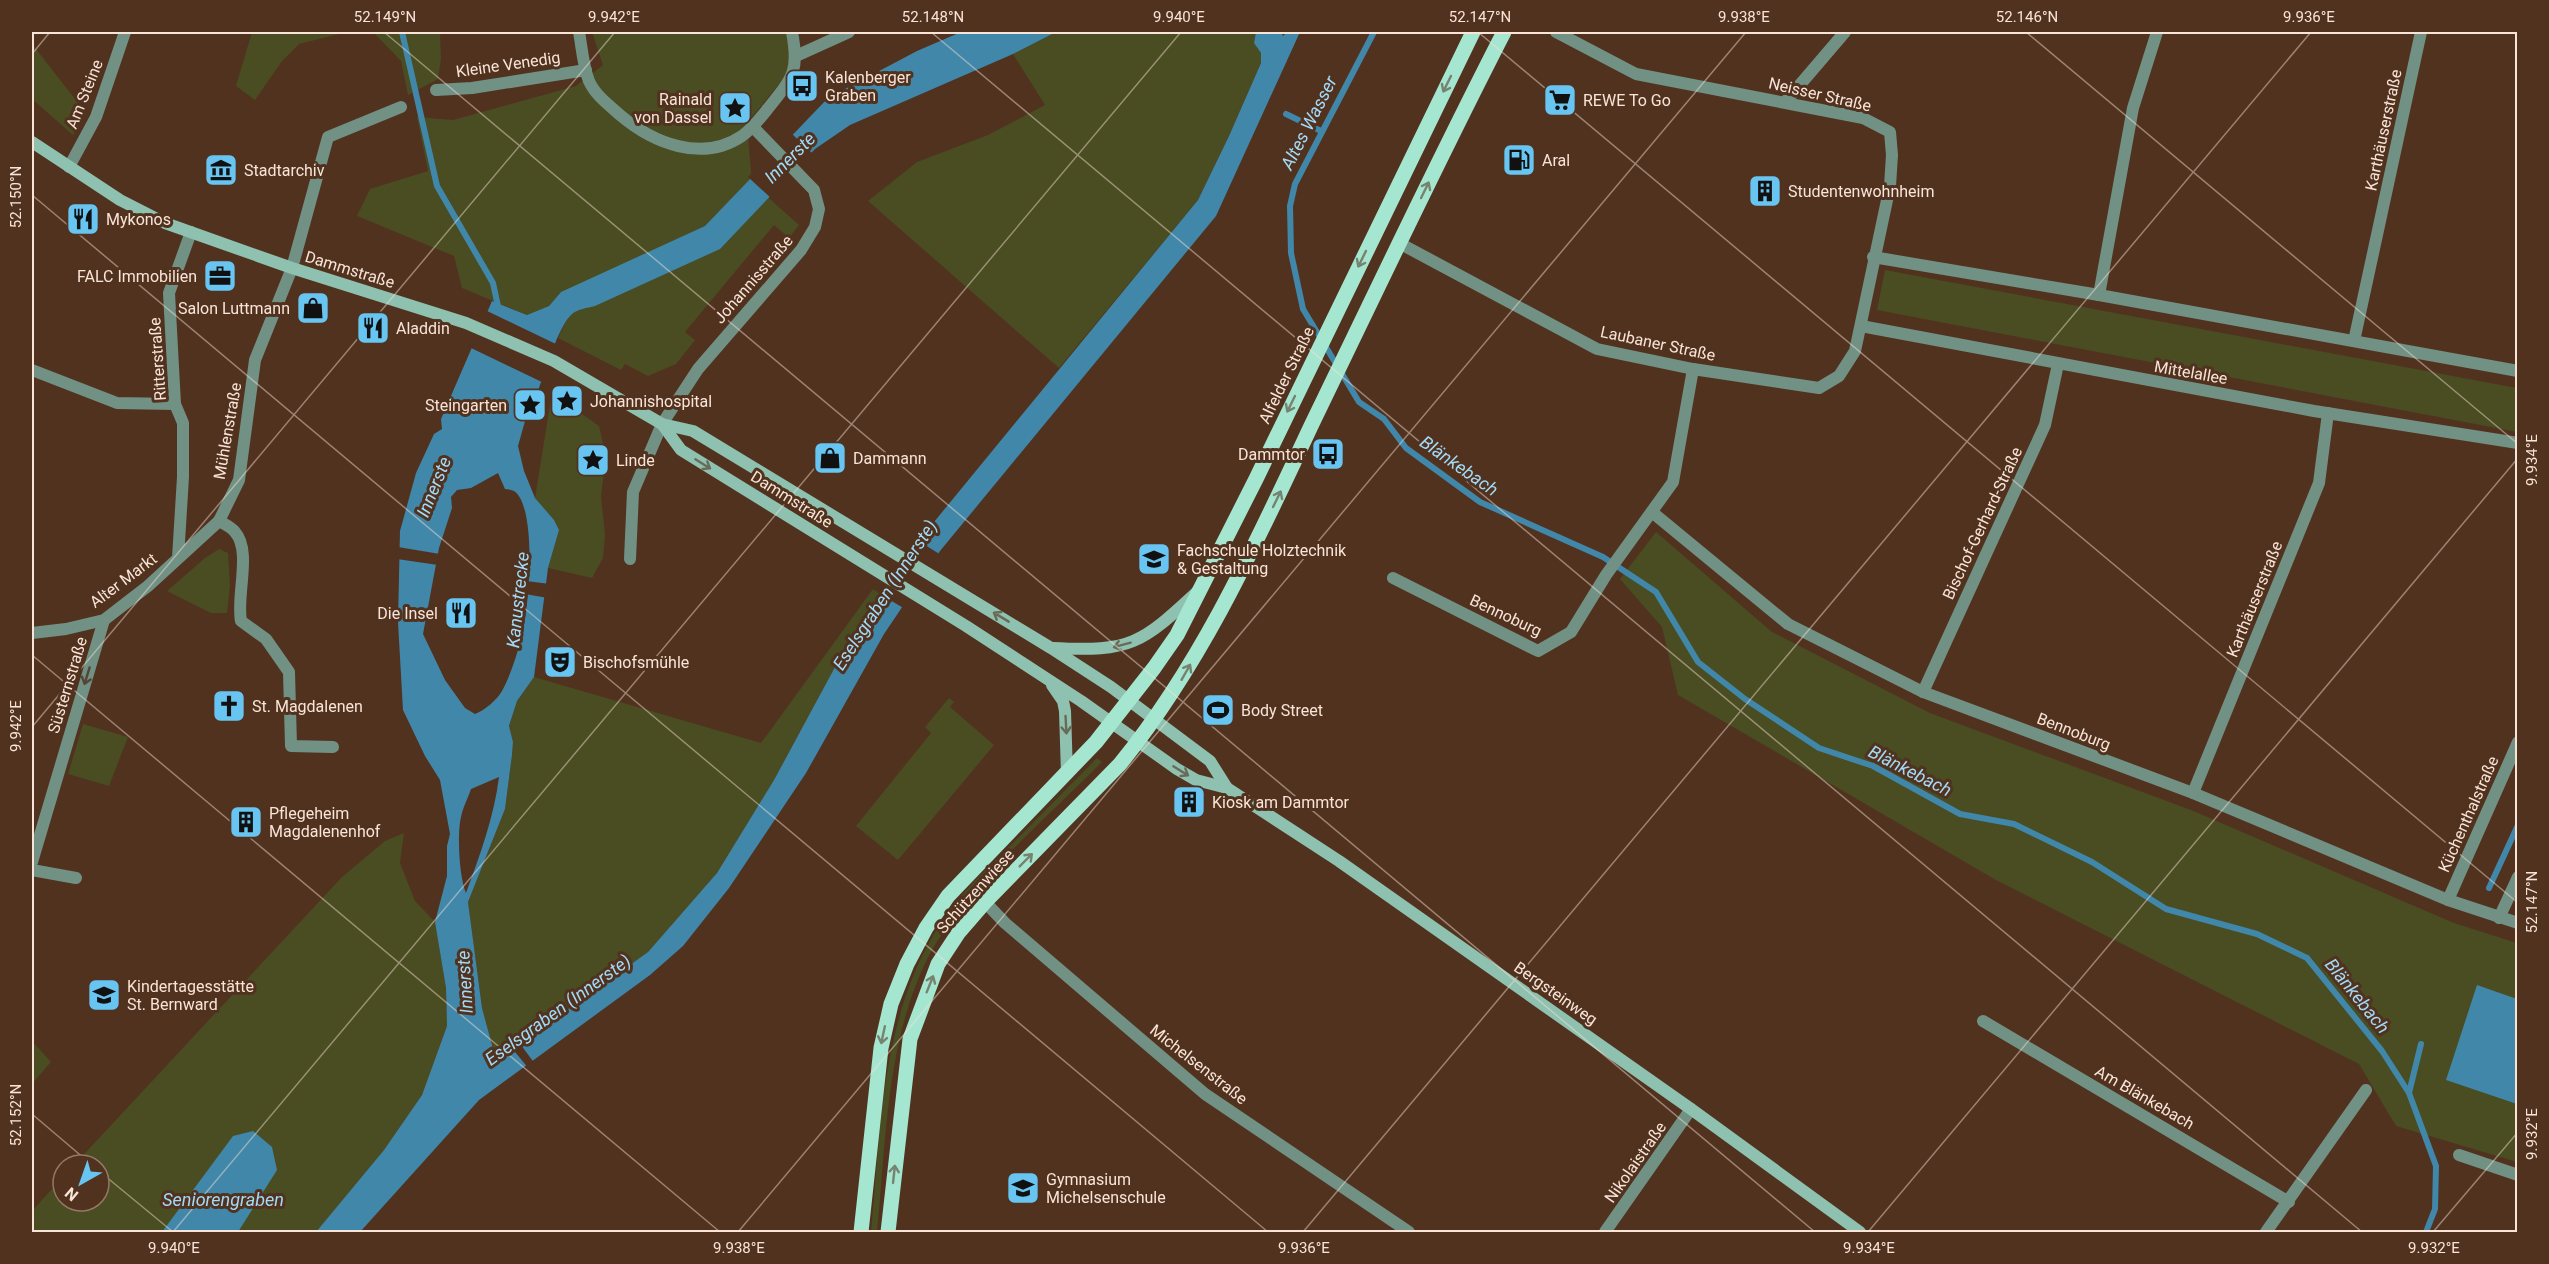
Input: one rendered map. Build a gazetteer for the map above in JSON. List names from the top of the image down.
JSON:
{
  "streets": {
    "main road": ["Alfelder Straße", "Schützenwiese"],
    "street": [
      "Kleine Venedig",
      "Am Steine",
      "Neisser Straße",
      "Karthäuserstraße",
      "Dammstraße",
      "Johannisstraße",
      "Laubaner Straße",
      "Ritterstraße",
      "Mittelallee",
      "Mühlenstraße",
      "Bischof-Gerhard-Straße",
      "Alter Markt",
      "Bennoburg",
      "Süsternstraße",
      "Küchenthalstraße",
      "Bergsteinweg",
      "Michelsenstraße",
      "Am Blänkebach",
      "Nikolaistraße"
    ]
  },
  "crossings": [
    ["Am Steine", "Dammstraße"],
    ["Neisser Straße", "Laubaner Straße"],
    ["Neisser Straße", "Mittelallee"],
    ["Karthäuserstraße", "Mittelallee"],
    ["Karthäuserstraße", "Bennoburg"],
    ["Dammstraße", "Johannisstraße"],
    ["Dammstraße", "Ritterstraße"],
    ["Dammstraße", "Mühlenstraße"],
    ["Laubaner Straße", "Mittelallee"],
    ["Laubaner Straße", "Bennoburg"],
    ["Ritterstraße", "Alter Markt"],
    ["Mittelallee", "Bischof-Gerhard-Straße"],
    ["Alfelder Straße", "Schützenwiese"],
    ["Alfelder Straße", "Bergsteinweg"],
    ["Mühlenstraße", "Alter Markt"],
    ["Bischof-Gerhard-Straße", "Bennoburg"],
    ["Alter Markt", "Süsternstraße"],
    ["Bennoburg", "Küchenthalstraße"],
    ["Schützenwiese", "Bergsteinweg"],
    ["Schützenwiese", "Michelsenstraße"],
    ["Bergsteinweg", "Nikolaistraße"]
  ],
  "one_way": ["Süsternstraße"],
  "water": [
    "Altes Wasser",
    "Innerste",
    "Blänkebach",
    "Eselsgraben (Innerste)",
    "Kanustrecke",
    "Seniorengraben"
  ],
  "places": {
    "bus stop": ["Kalenberger Graben", "Dammtor"],
    "supermarket": ["REWE To Go"],
    "place": [
      "Rainald von Dassel",
      "Johannishospital",
      "Steingarten",
      "Linde"
    ],
    "fuel station": ["Aral"],
    "museum": ["Stadtarchiv"],
    "building": ["Studentenwohnheim", "Kiosk am Dammtor", "Pflegeheim Magdalenenhof"],
    "restaurant": ["Mykonos", "Aladdin", "Die Insel"],
    "office": ["FALC Immobilien"],
    "shop": ["Salon Luttmann", "Dammann"],
    "school or university": ["Fachschule Holztechnik & Gestaltung", "Kindertagesstätte St. Bernward", "Gymnasium Michelsenschule"],
    "theatre": ["Bischofsmühle"],
    "church": ["St. Magdalenen"],
    "sports": ["Body Street"]
  },
  "north": "bottom left",
  "coordinates": [
    "52.149°N",
    "9.942°E",
    "52.148°N",
    "9.940°E",
    "52.147°N",
    "9.938°E",
    "52.146°N",
    "9.936°E",
    "52.150°N",
    "9.934°E",
    "52.152°N",
    "9.932°E"
  ]
}
